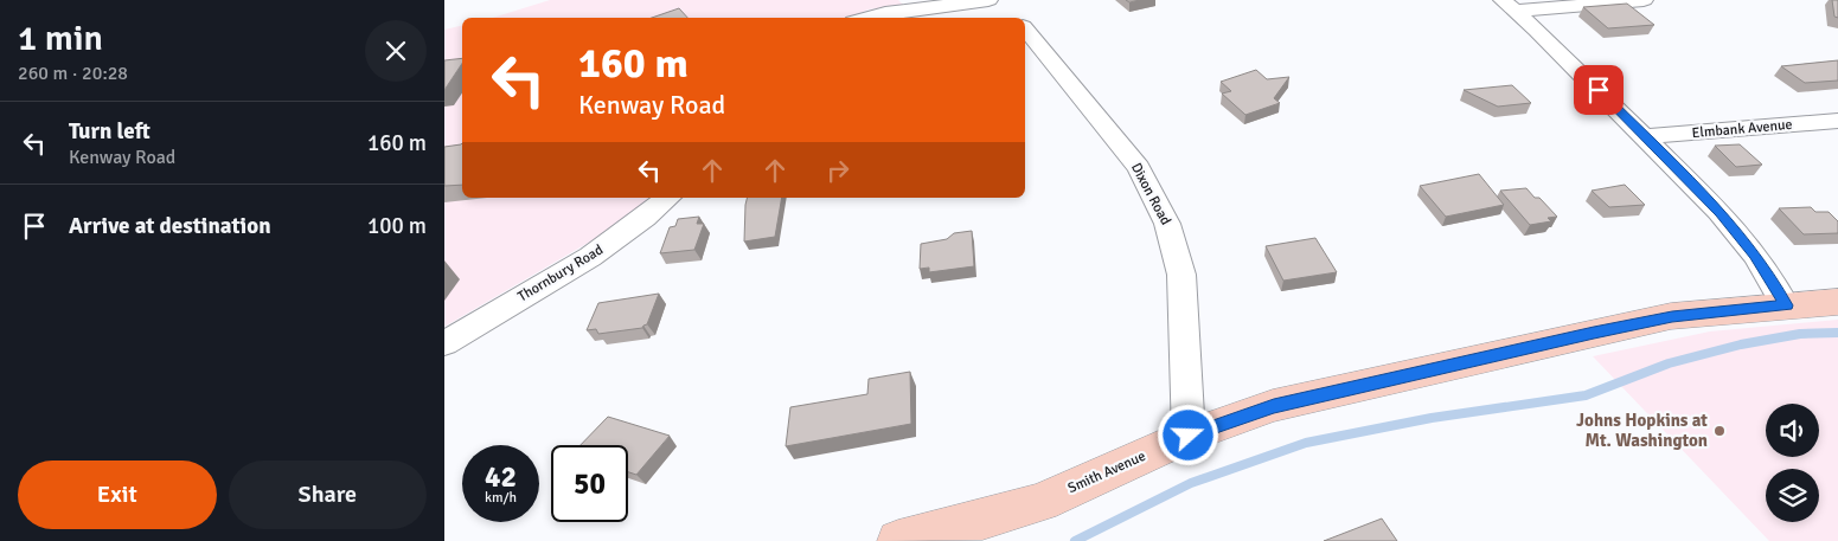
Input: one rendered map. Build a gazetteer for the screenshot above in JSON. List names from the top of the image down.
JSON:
{
  "streets": {
    "main road": ["Smith Avenue"],
    "street": ["Elmbank Avenue", "Dixon Road", "Thornbury Road"]
  },
  "crossings": [
    ["Dixon Road", "Smith Avenue"]
  ],
  "places": ["Johns Hopkins at Mt. Washington"],
  "page": {
    "heading": ["1 min", "260 m · 20:28"],
    "turn": ["160 m", "Kenway Road"],
    "list": [
      {
        "name": "Turn left",
        "note": "Kenway Road",
        "value": "160 m"
      },
      {
        "name": "Arrive at destination",
        "value": "100 m"
      }
    ],
    "speed": "42 km/h",
    "limit": "50",
    "buttons": ["Exit", "Share"]
  }
}
